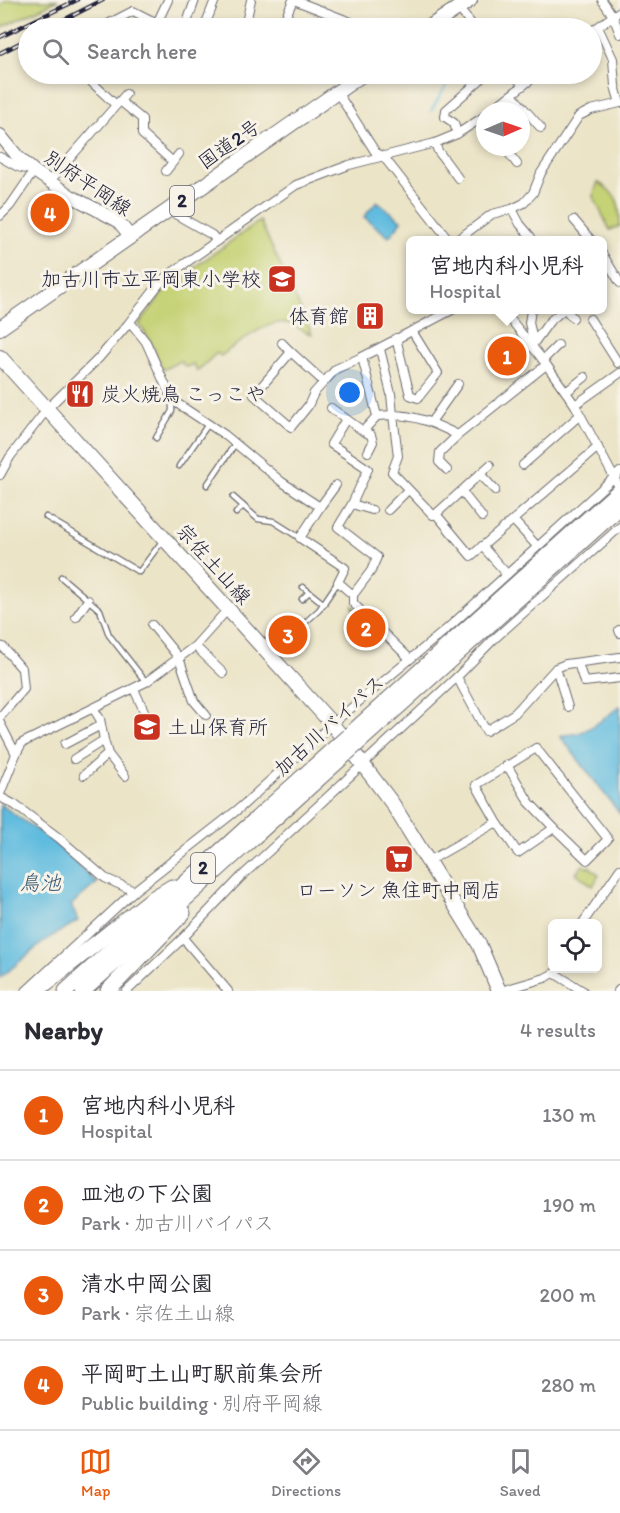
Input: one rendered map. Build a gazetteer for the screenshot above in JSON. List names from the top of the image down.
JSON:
{
  "streets": {
    "highway": ["2", "加古川バイパス"],
    "main road": ["国道2号", "別府平岡線", "宗佐土山線"]
  },
  "crossings": [
    ["国道2号", "別府平岡線"]
  ],
  "water": ["鳥池"],
  "places": {
    "school or university": ["加古川市立平岡東小学校", "土山保育所"],
    "building": ["体育館"],
    "restaurant": ["炭火焼鳥 こっこや"],
    "supermarket": ["ローソン 魚住町中岡店"]
  },
  "north": "right",
  "page": {
    "search": "Search here",
    "pins": [
      "4",
      "1",
      "2",
      "3"
    ],
    "popup": ["宮地内科小児科", "Hospital"],
    "heading": ["Nearby", "4 results"],
    "list": [
      {
        "mark": "1",
        "name": "宮地内科小児科",
        "note": "Hospital",
        "value": "130 m"
      },
      {
        "mark": "2",
        "name": "皿池の下公園",
        "note": "Park · 加古川バイパス",
        "value": "190 m"
      },
      {
        "mark": "3",
        "name": "清水中岡公園",
        "note": "Park · 宗佐土山線",
        "value": "200 m"
      },
      {
        "mark": "4",
        "name": "平岡町土山町駅前集会所",
        "note": "Public building · 別府平岡線",
        "value": "280 m"
      }
    ],
    "nav": ["Map", "Directions", "Saved"]
  }
}
